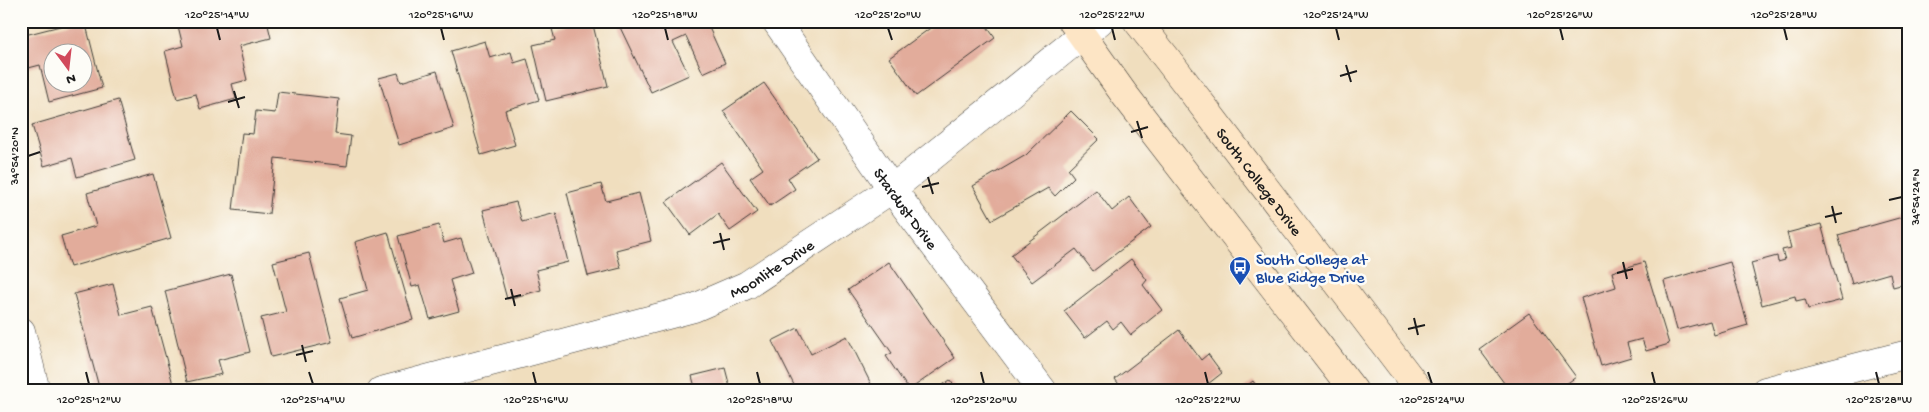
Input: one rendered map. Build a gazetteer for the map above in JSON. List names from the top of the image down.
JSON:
{
  "streets": {
    "street": ["South College Drive", "Stardust Drive", "Moonlite Drive"]
  },
  "crossings": [
    ["Stardust Drive", "Moonlite Drive"]
  ],
  "places": {
    "bus stop": ["South College at Blue Ridge Drive"]
  },
  "north": "bottom",
  "coordinates": [
    "120°25'14\"W",
    "120°25'16\"W",
    "120°25'18\"W",
    "120°25'20\"W",
    "120°25'22\"W",
    "120°25'24\"W",
    "120°25'26\"W",
    "120°25'28\"W",
    "34°54'20\"N",
    "34°54'24\"N",
    "120°25'12\"W"
  ]
}
